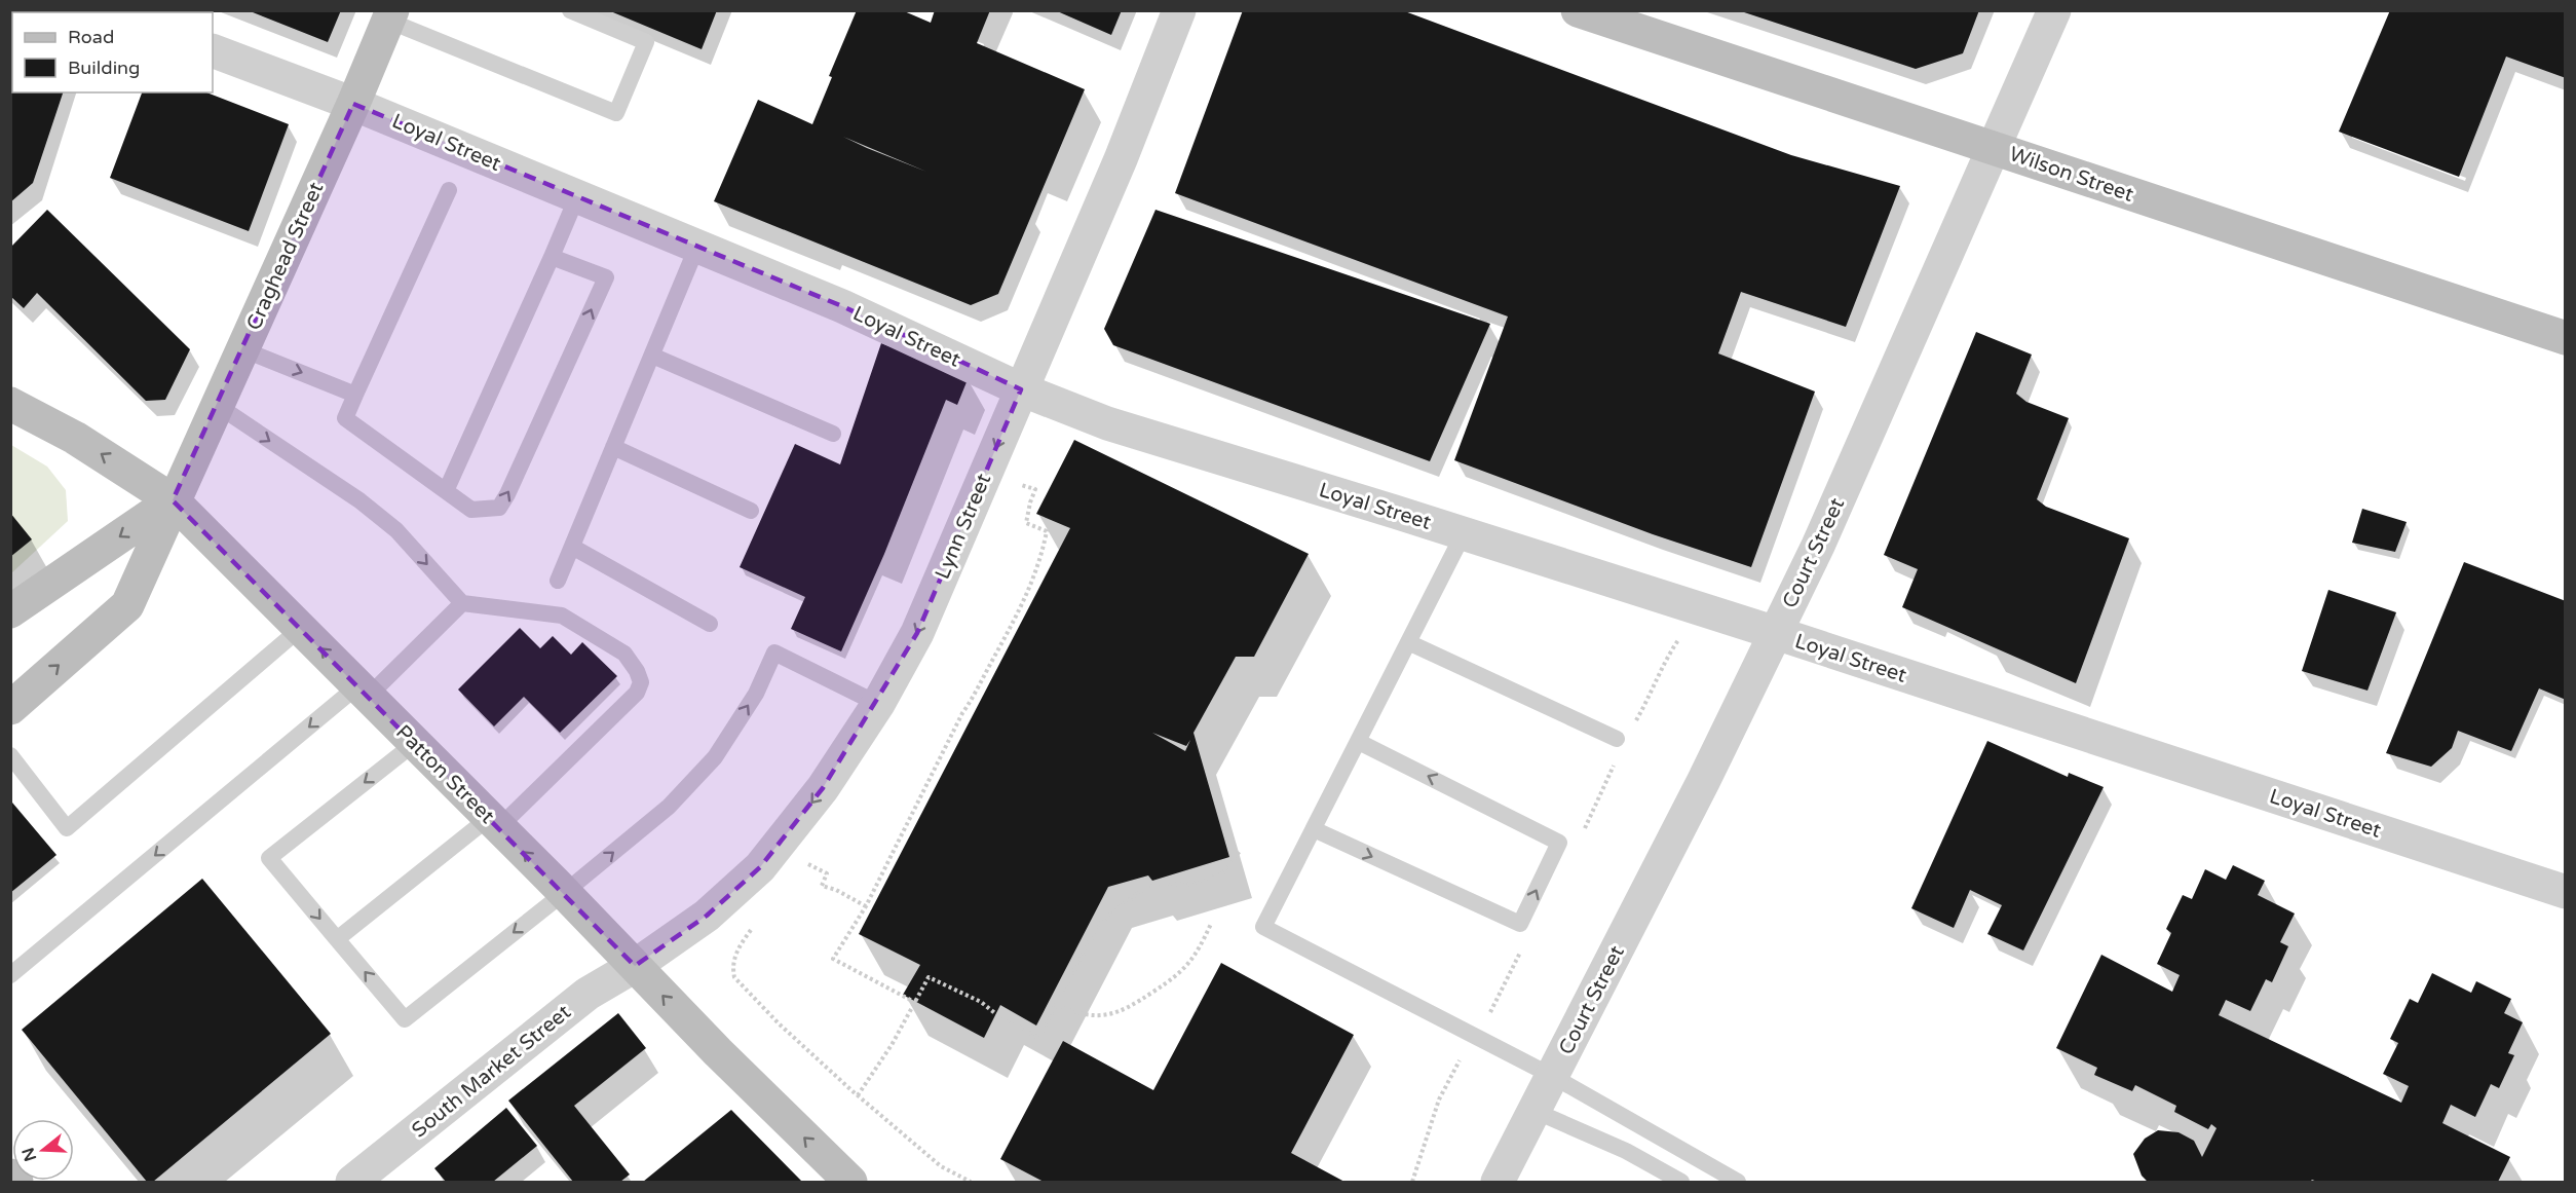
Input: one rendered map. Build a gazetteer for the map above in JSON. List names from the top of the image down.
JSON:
{
  "streets": {
    "main road": ["Wilson Street", "Craghead Street", "Patton Street"],
    "street": [
      "Loyal Street",
      "Lynn Street",
      "Court Street",
      "South Market Street"
    ]
  },
  "crossings": [
    ["Loyal Street", "Craghead Street"],
    ["Loyal Street", "Lynn Street"],
    ["Loyal Street", "Court Street"],
    ["Wilson Street", "Court Street"],
    ["Craghead Street", "Patton Street"],
    ["Lynn Street", "Patton Street"],
    ["Lynn Street", "South Market Street"],
    ["Patton Street", "South Market Street"]
  ],
  "one_way": ["Lynn Street", "Patton Street"],
  "legend": ["Road", "Building"],
  "north": "left"
}
